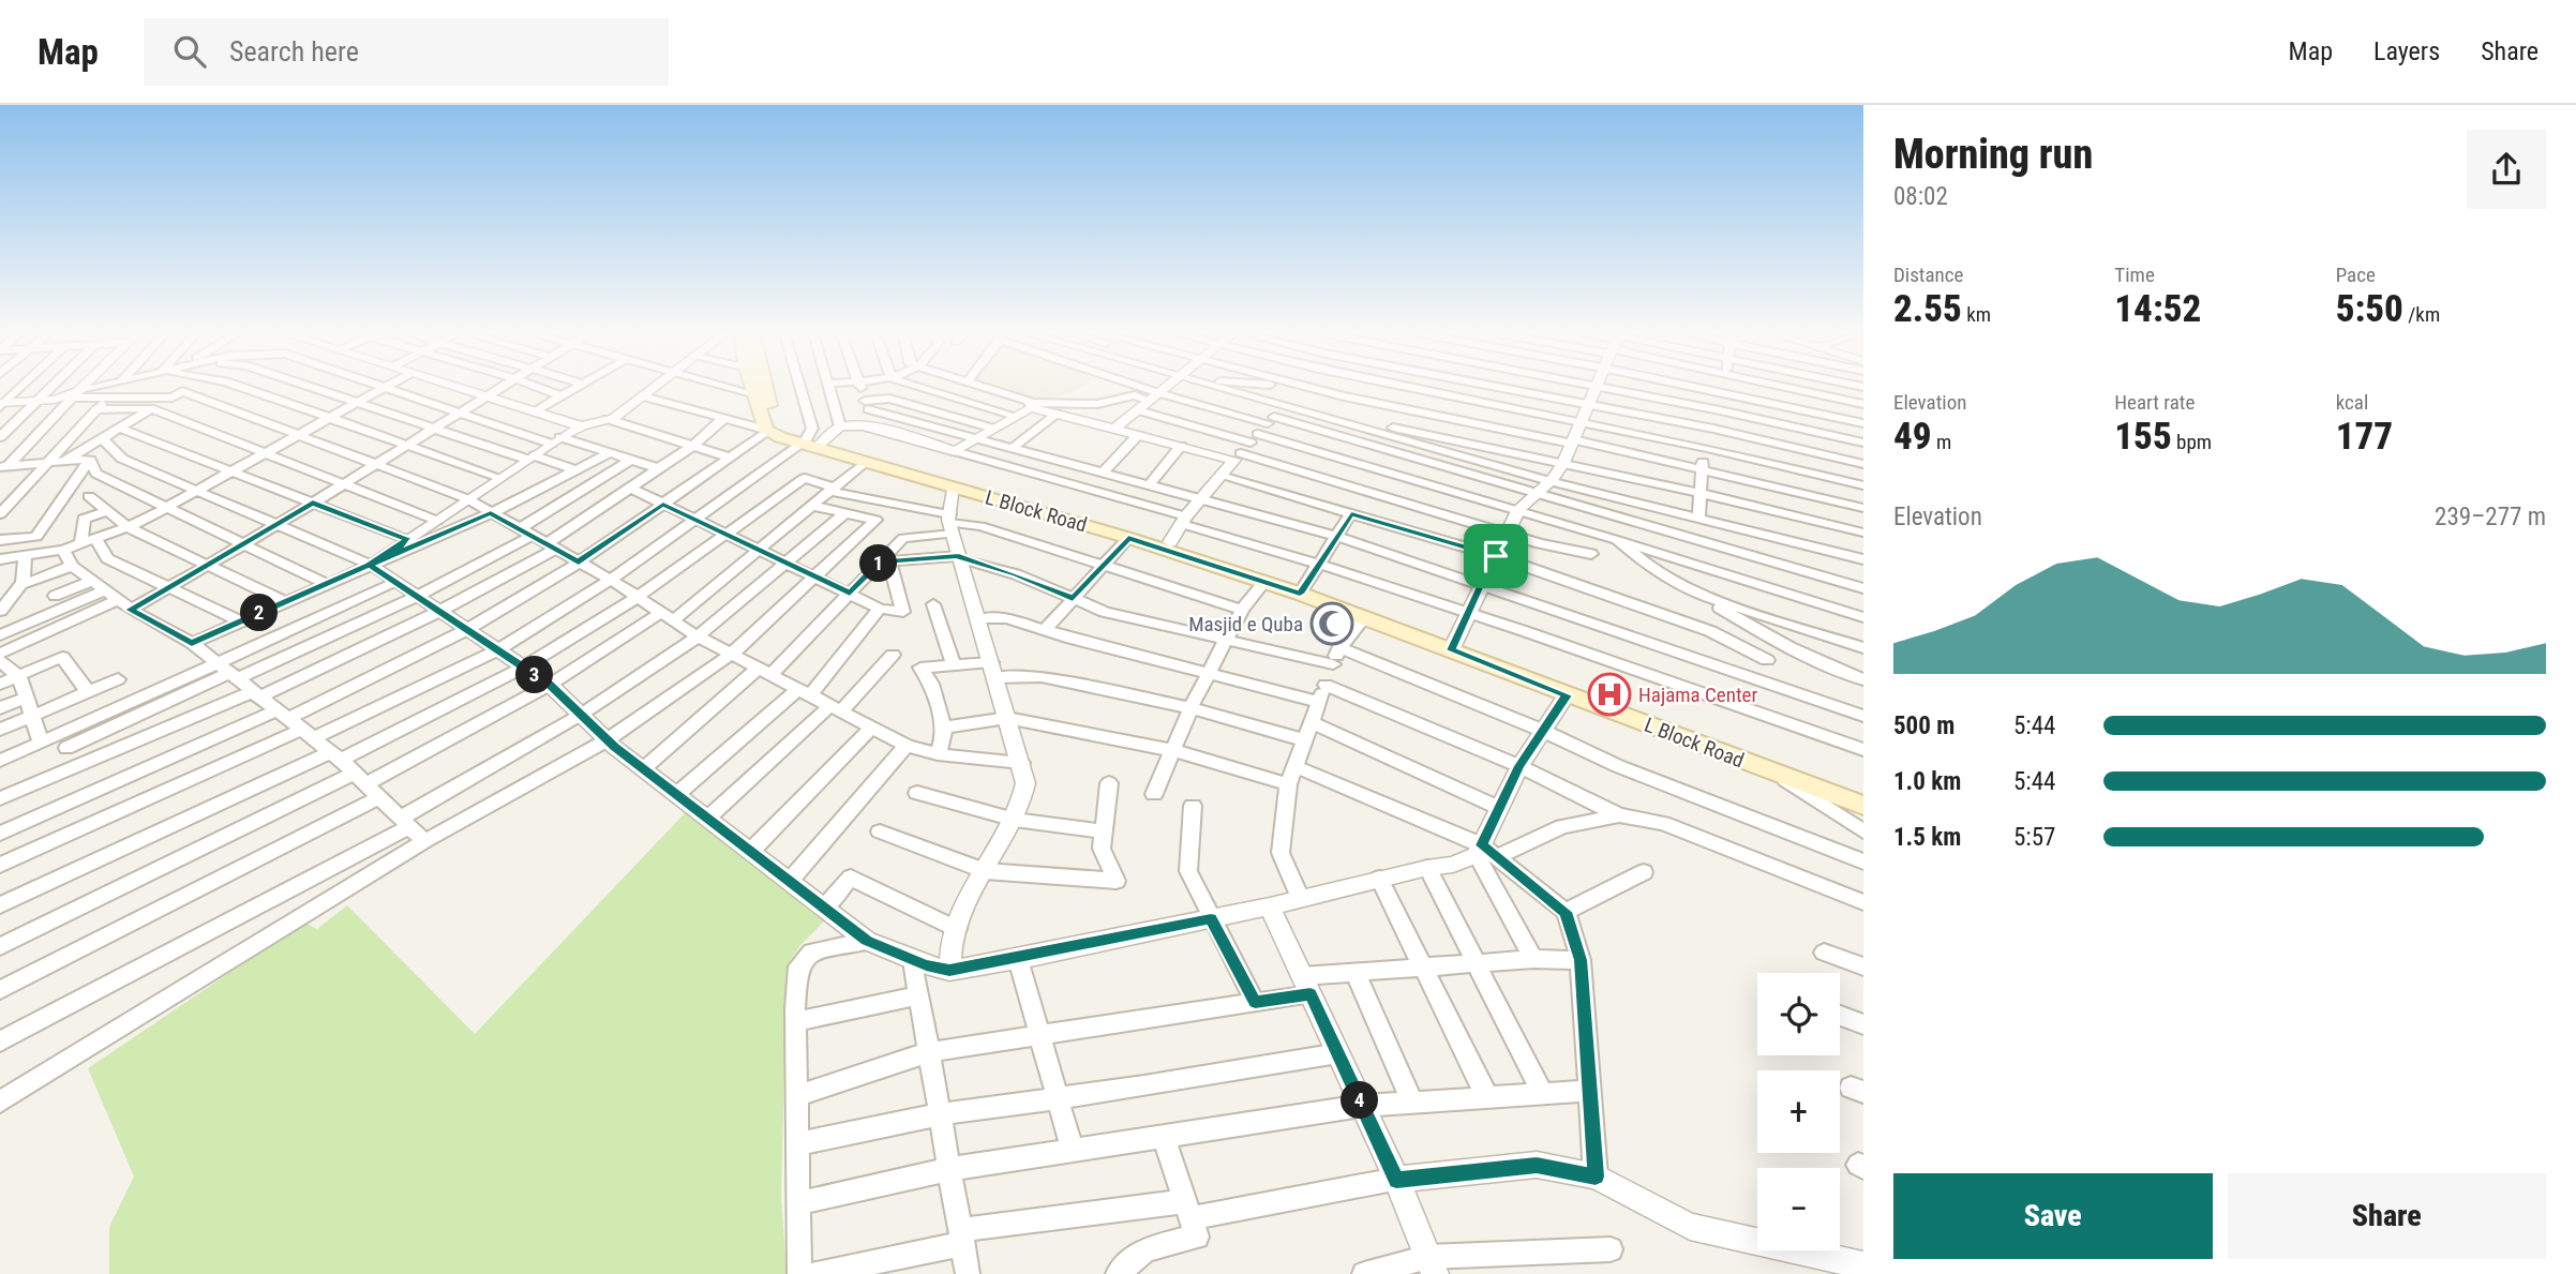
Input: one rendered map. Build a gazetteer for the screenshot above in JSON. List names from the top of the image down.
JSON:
{
  "streets": {
    "main road": ["L Block Road"]
  },
  "places": {
    "mosque": ["Masjid e Quba"],
    "hospital": ["Hajama Center"]
  },
  "page": {
    "header": "Map",
    "search": "Search here",
    "nav": ["Map", "Layers", "Share"],
    "heading": ["Morning run", "08:02"],
    "stats": [
      ["Distance", "2.55 km"],
      ["Time", "14:52"],
      ["Pace", "5:50 /km"],
      ["Elevation", "49 m"],
      ["Heart rate", "155 bpm"],
      ["kcal", "177"]
    ],
    "chart": ["Elevation", "239–277 m"],
    "pins": [
      "1",
      "2",
      "3",
      "4"
    ],
    "list": [
      {
        "name": "500 m",
        "note": "5:44"
      },
      {
        "name": "1.0 km",
        "note": "5:44"
      },
      {
        "name": "1.5 km",
        "note": "5:57"
      }
    ],
    "map_buttons": ["+", "−"],
    "buttons": ["Save", "Share"]
  }
}
